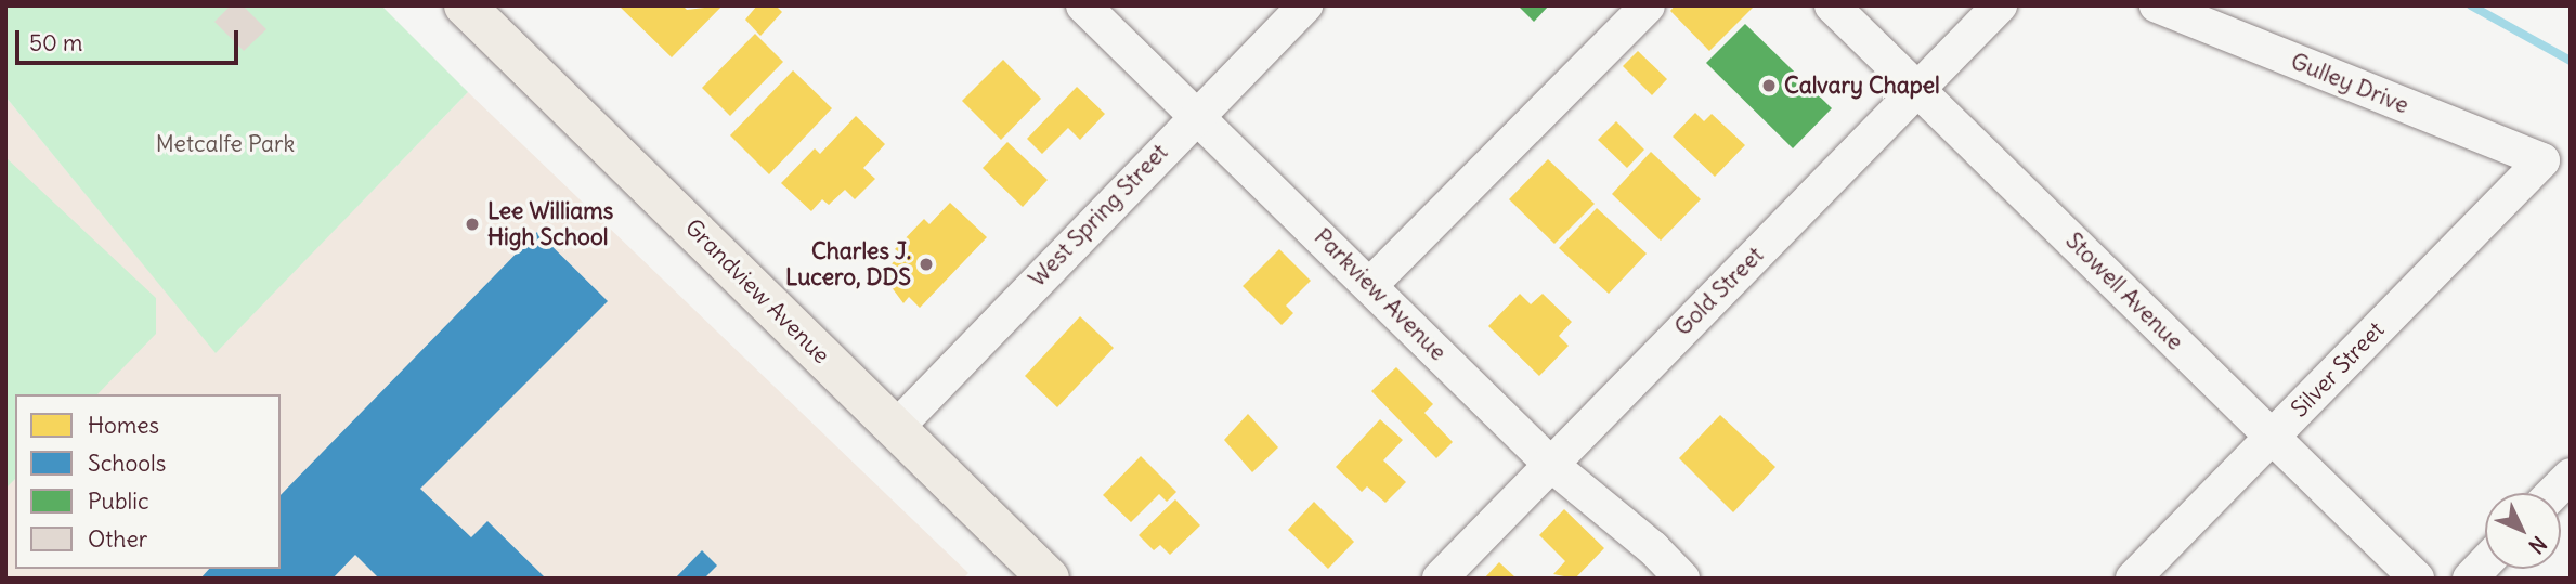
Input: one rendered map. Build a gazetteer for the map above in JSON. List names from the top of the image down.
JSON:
{
  "streets": {
    "main road": ["Grandview Avenue"],
    "street": [
      "Gulley Drive",
      "West Spring Street",
      "Gold Street",
      "Stowell Avenue",
      "Parkview Avenue",
      "Silver Street"
    ]
  },
  "crossings": [
    ["Gulley Drive", "Silver Street"],
    ["West Spring Street", "Grandview Avenue"],
    ["West Spring Street", "Parkview Avenue"],
    ["Gold Street", "Stowell Avenue"],
    ["Gold Street", "Parkview Avenue"],
    ["Stowell Avenue", "Silver Street"]
  ],
  "parks": ["Metcalfe Park"],
  "places": ["Calvary Chapel", "Lee Williams High School", "Charles J. Lucero, DDS"],
  "legend": [
    "Homes",
    "Schools",
    "Public",
    "Other"
  ],
  "scale_bar": "50 m",
  "north": "bottom right"
}
